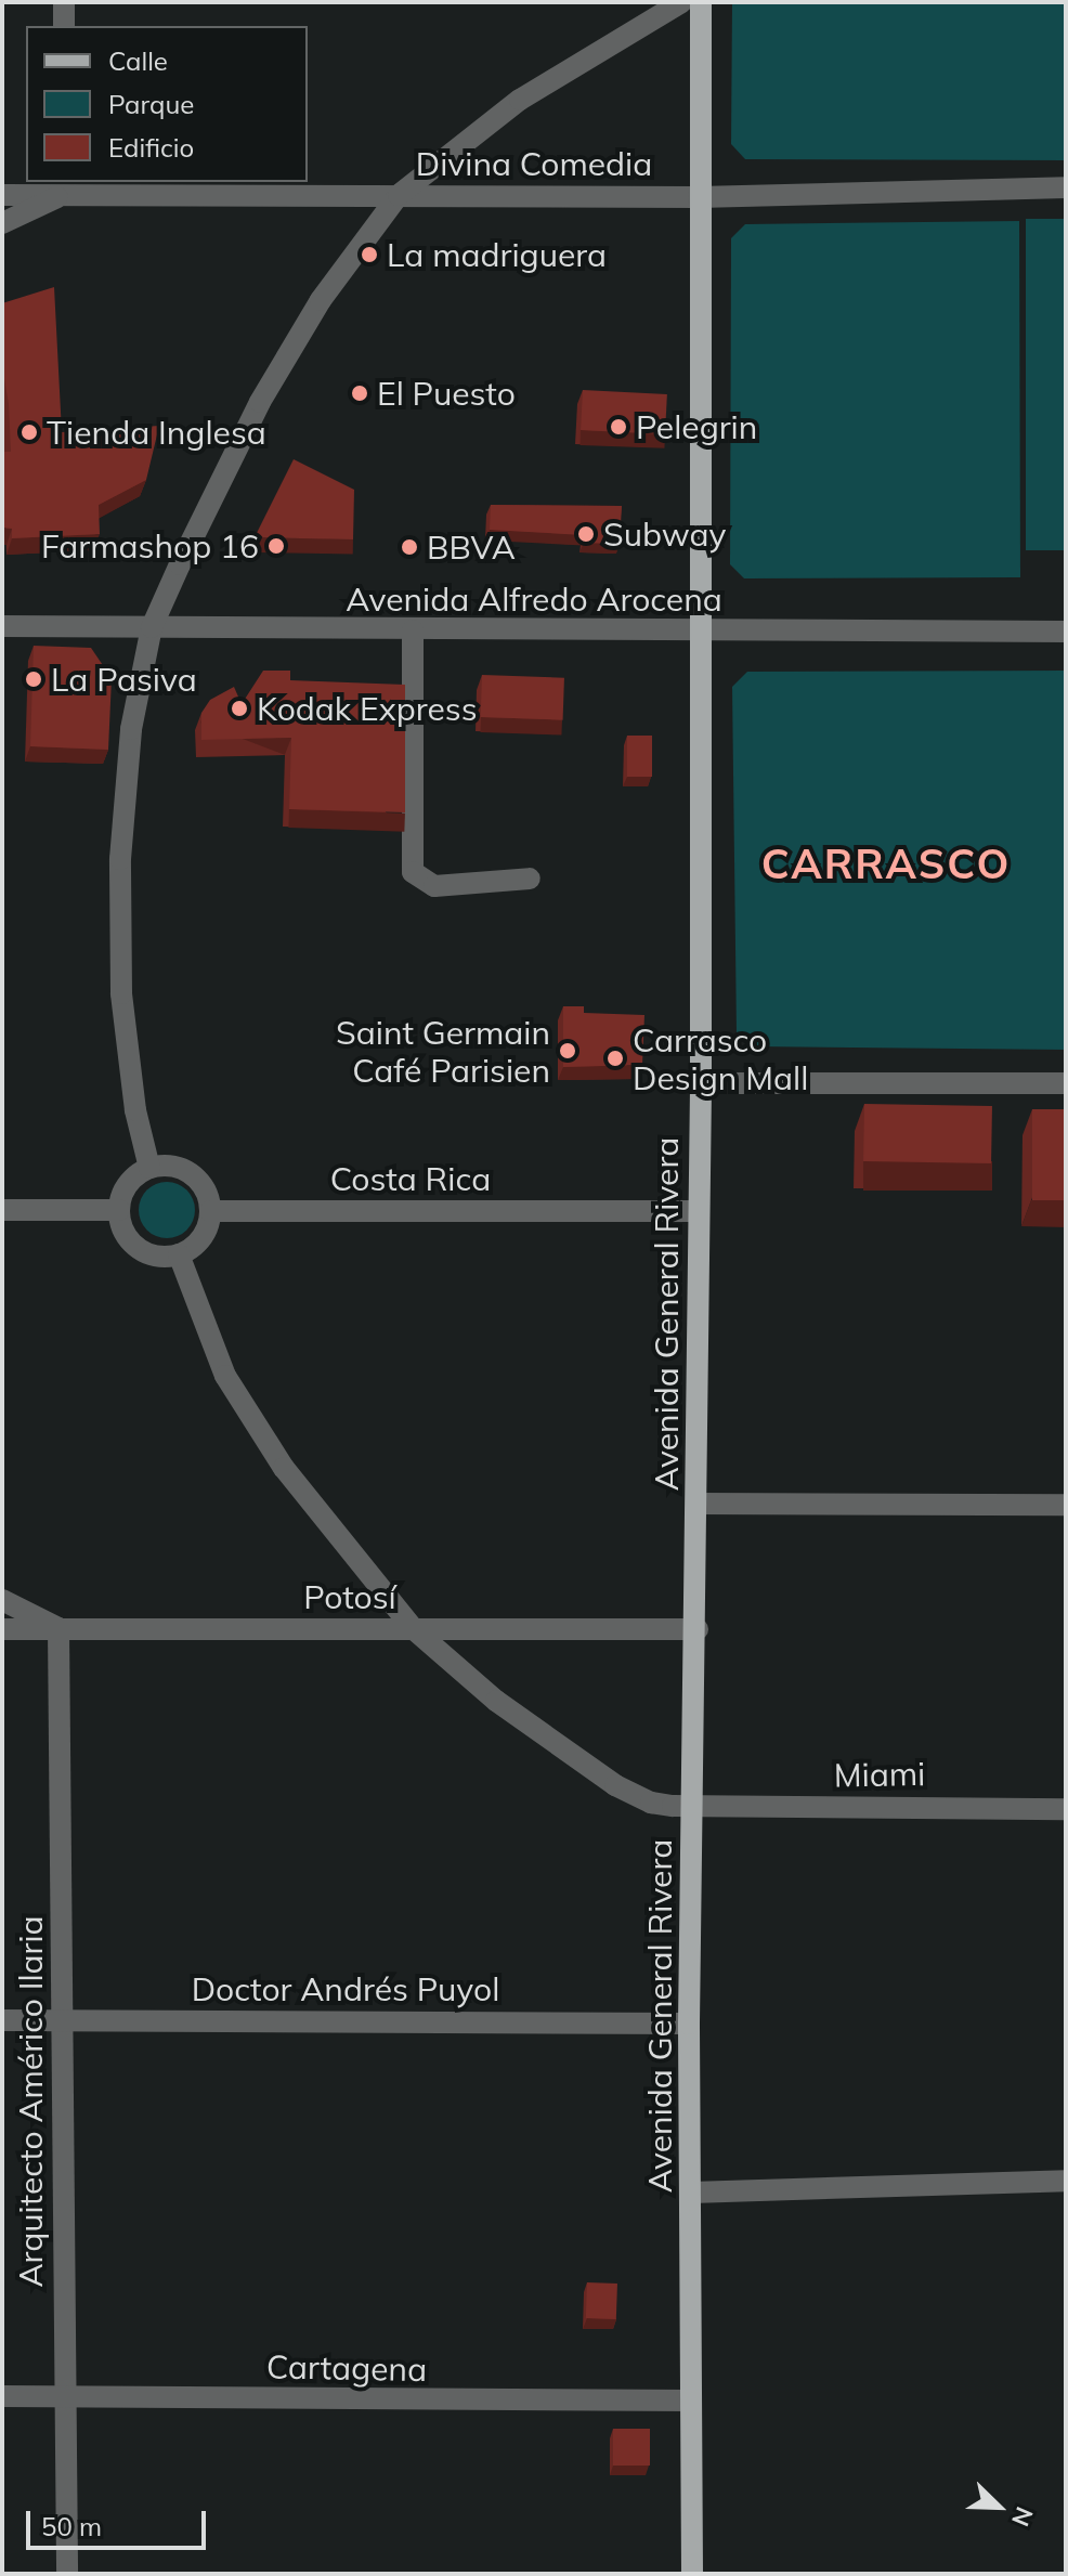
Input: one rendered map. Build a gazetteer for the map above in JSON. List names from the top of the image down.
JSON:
{
  "streets": {
    "main road": ["Avenida General Rivera"],
    "street": [
      "Divina Comedia",
      "Avenida Alfredo Arocena",
      "Costa Rica",
      "Potosí",
      "Miami",
      "Doctor Andrés Puyol",
      "Arquitecto Américo Ilaria",
      "Cartagena"
    ]
  },
  "crossings": [
    ["Divina Comedia", "Avenida General Rivera"],
    ["Avenida Alfredo Arocena", "Avenida General Rivera"],
    ["Costa Rica", "Avenida General Rivera"],
    ["Costa Rica", "Miami"],
    ["Avenida General Rivera", "Potosí"],
    ["Avenida General Rivera", "Miami"],
    ["Avenida General Rivera", "Doctor Andrés Puyol"],
    ["Avenida General Rivera", "Cartagena"],
    ["Potosí", "Miami"],
    ["Potosí", "Arquitecto Américo Ilaria"],
    ["Doctor Andrés Puyol", "Arquitecto Américo Ilaria"],
    ["Arquitecto Américo Ilaria", "Cartagena"]
  ],
  "districts": ["CARRASCO"],
  "places": [
    "La madriguera",
    "El Puesto",
    "Pelegrin",
    "Tienda Inglesa",
    "Subway",
    "Farmashop 16",
    "BBVA",
    "La Pasiva",
    "Kodak Express",
    "Saint Germain Café Parisien",
    "Carrasco Design Mall"
  ],
  "legend": ["Calle", "Parque", "Edificio"],
  "scale_bar": "50 m",
  "north": "bottom right"
}
